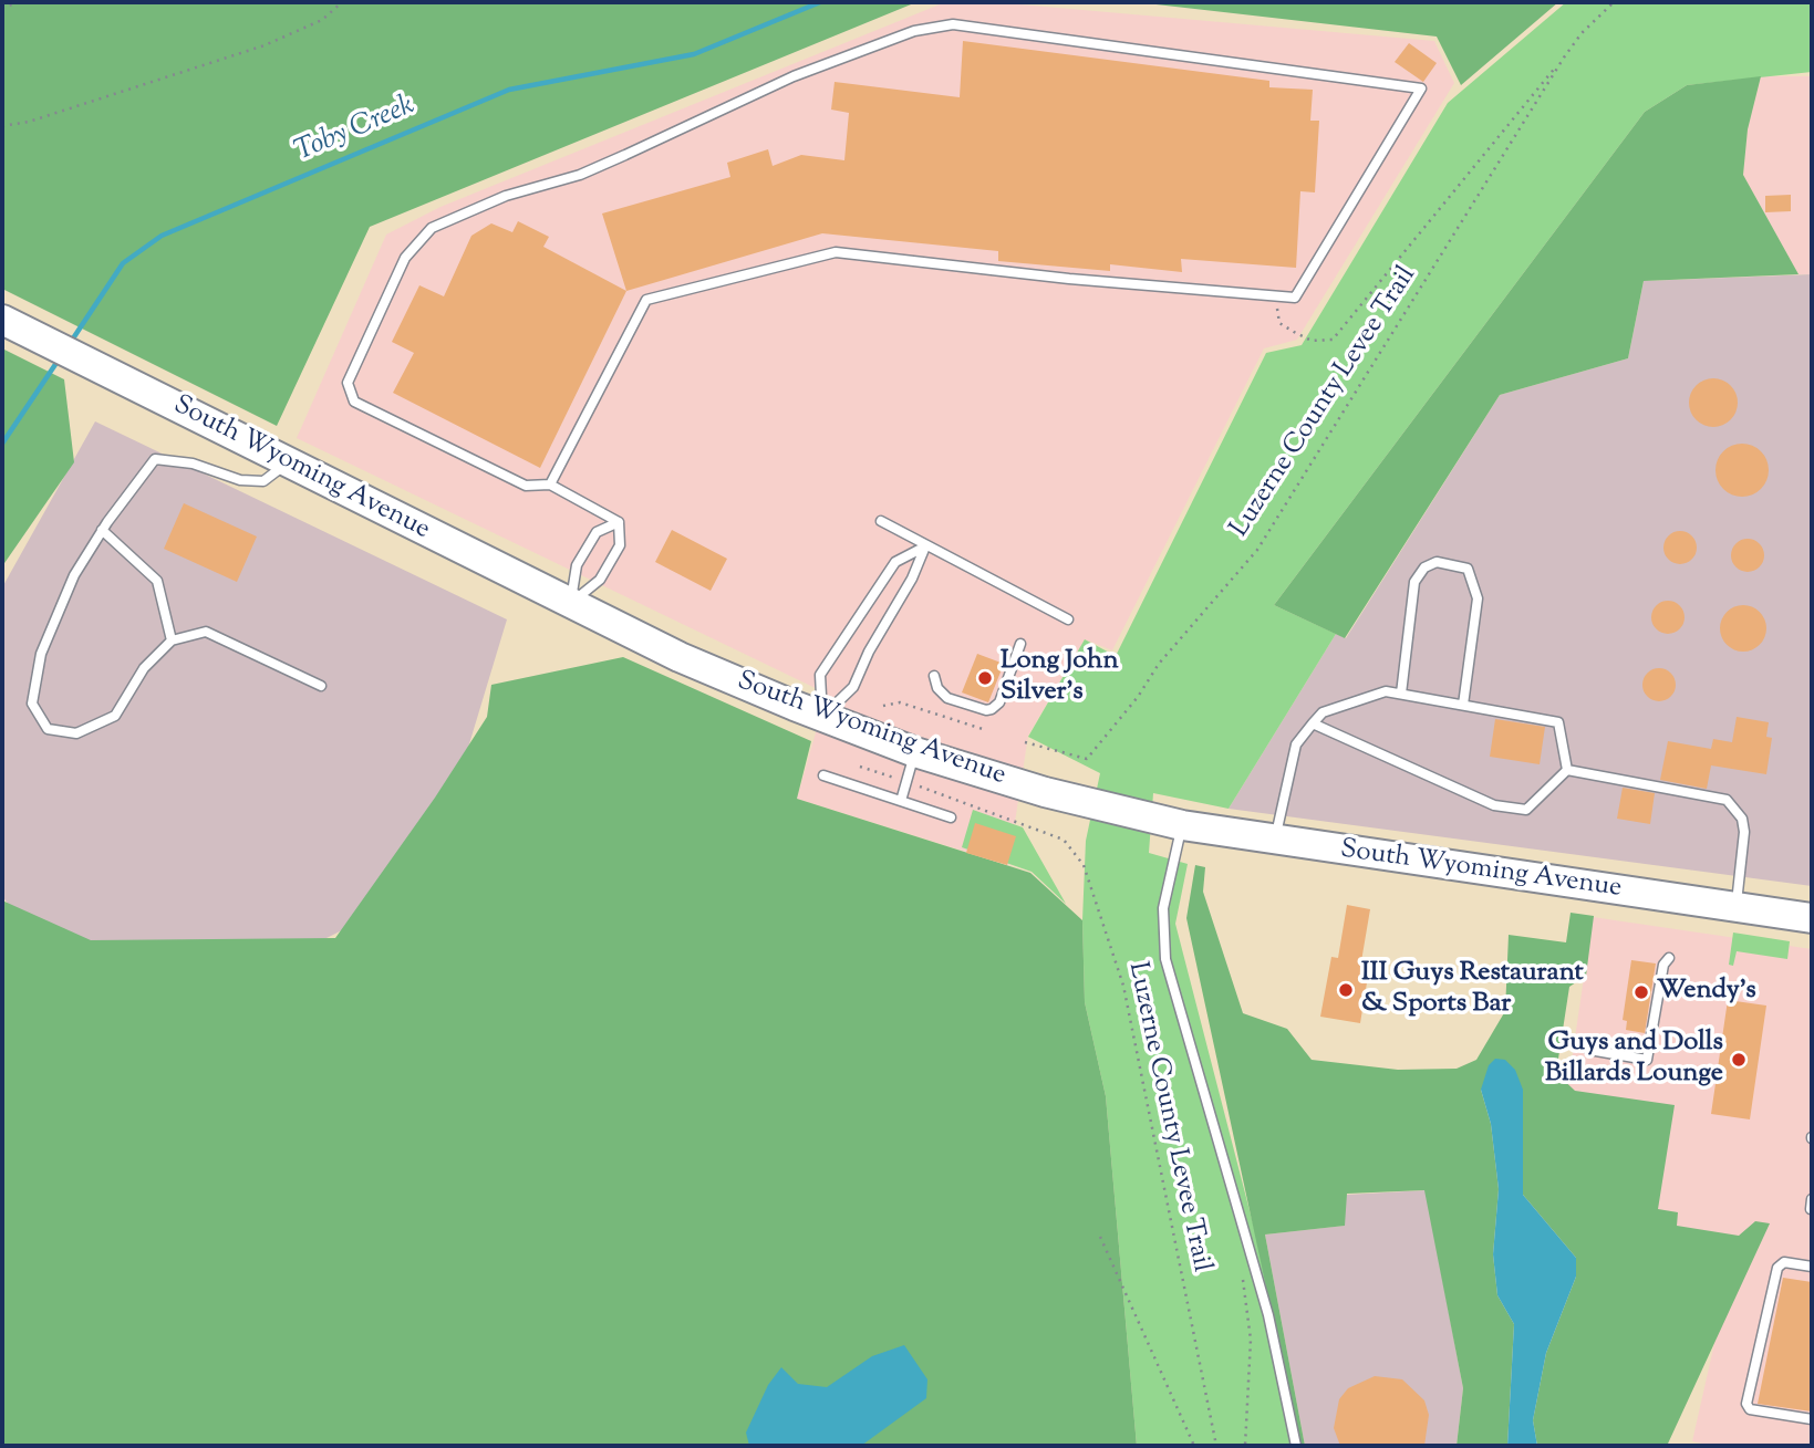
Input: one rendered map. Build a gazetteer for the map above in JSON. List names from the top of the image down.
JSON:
{
  "streets": {
    "main road": ["South Wyoming Avenue"],
    "path": ["Luzerne County Levee Trail"]
  },
  "water": ["Toby Creek"],
  "places": [
    "Long John Silver's",
    "III Guys Restaurant & Sports Bar",
    "Wendy's",
    "Guys and Dolls Billards Lounge"
  ]
}
